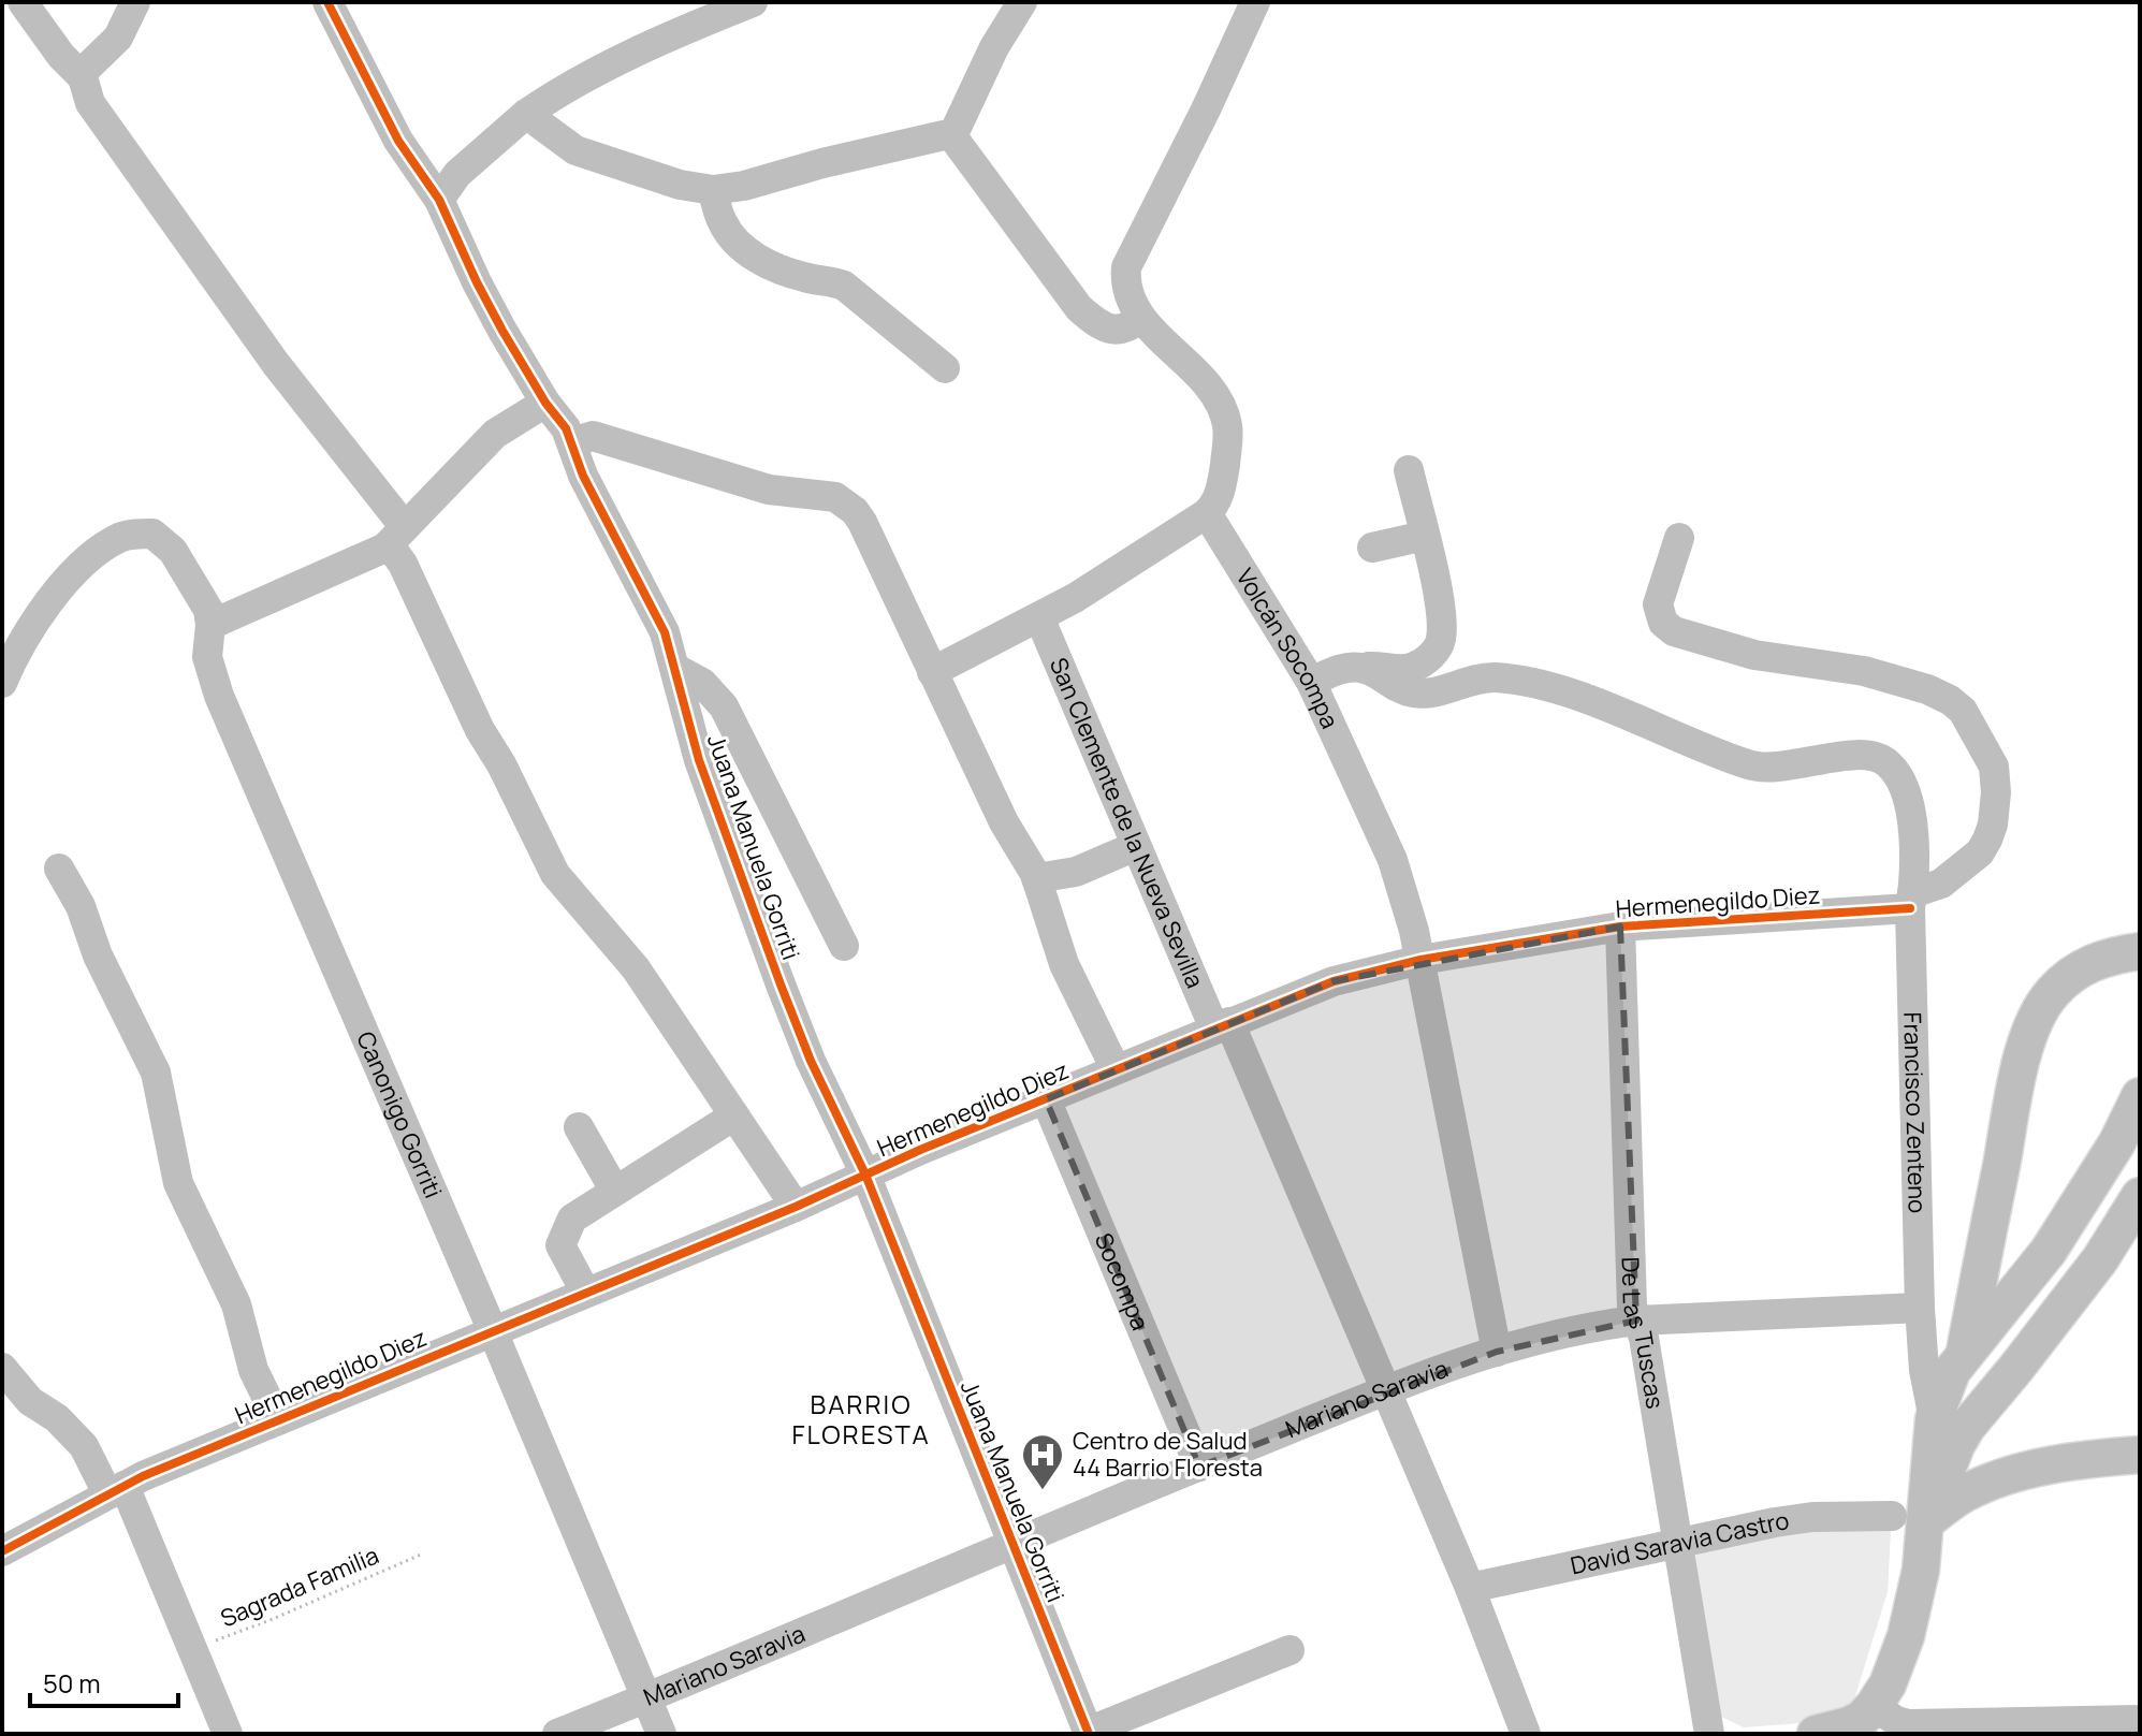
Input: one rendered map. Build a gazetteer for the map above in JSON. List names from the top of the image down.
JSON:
{
  "streets": {
    "street": [
      "Volcán Socompa",
      "San Clemente de la Nueva Sevilla",
      "Juana Manuela Gorriti",
      "Hermenegildo Diez",
      "Francisco Zenteno",
      "Canonigo Gorriti",
      "Socompa",
      "De Las Tuscas",
      "Mariano Saravia",
      "David Saravia Castro"
    ],
    "path": ["Sagrada Familia"]
  },
  "crossings": [
    ["Volcán Socompa", "Hermenegildo Diez"],
    ["Volcán Socompa", "Mariano Saravia"],
    ["San Clemente de la Nueva Sevilla", "Hermenegildo Diez"],
    ["San Clemente de la Nueva Sevilla", "Mariano Saravia"],
    ["San Clemente de la Nueva Sevilla", "David Saravia Castro"],
    ["Juana Manuela Gorriti", "Hermenegildo Diez"],
    ["Juana Manuela Gorriti", "Mariano Saravia"],
    ["Hermenegildo Diez", "Francisco Zenteno"],
    ["Hermenegildo Diez", "Canonigo Gorriti"],
    ["Hermenegildo Diez", "Socompa"],
    ["Hermenegildo Diez", "De Las Tuscas"],
    ["Francisco Zenteno", "Mariano Saravia"],
    ["Canonigo Gorriti", "Mariano Saravia"],
    ["Socompa", "Mariano Saravia"],
    ["De Las Tuscas", "Mariano Saravia"],
    ["De Las Tuscas", "David Saravia Castro"]
  ],
  "districts": ["BARRIO FLORESTA"],
  "places": {
    "hospital": ["Centro de Salud 44 Barrio Floresta"]
  },
  "scale_bar": "50 m"
}
